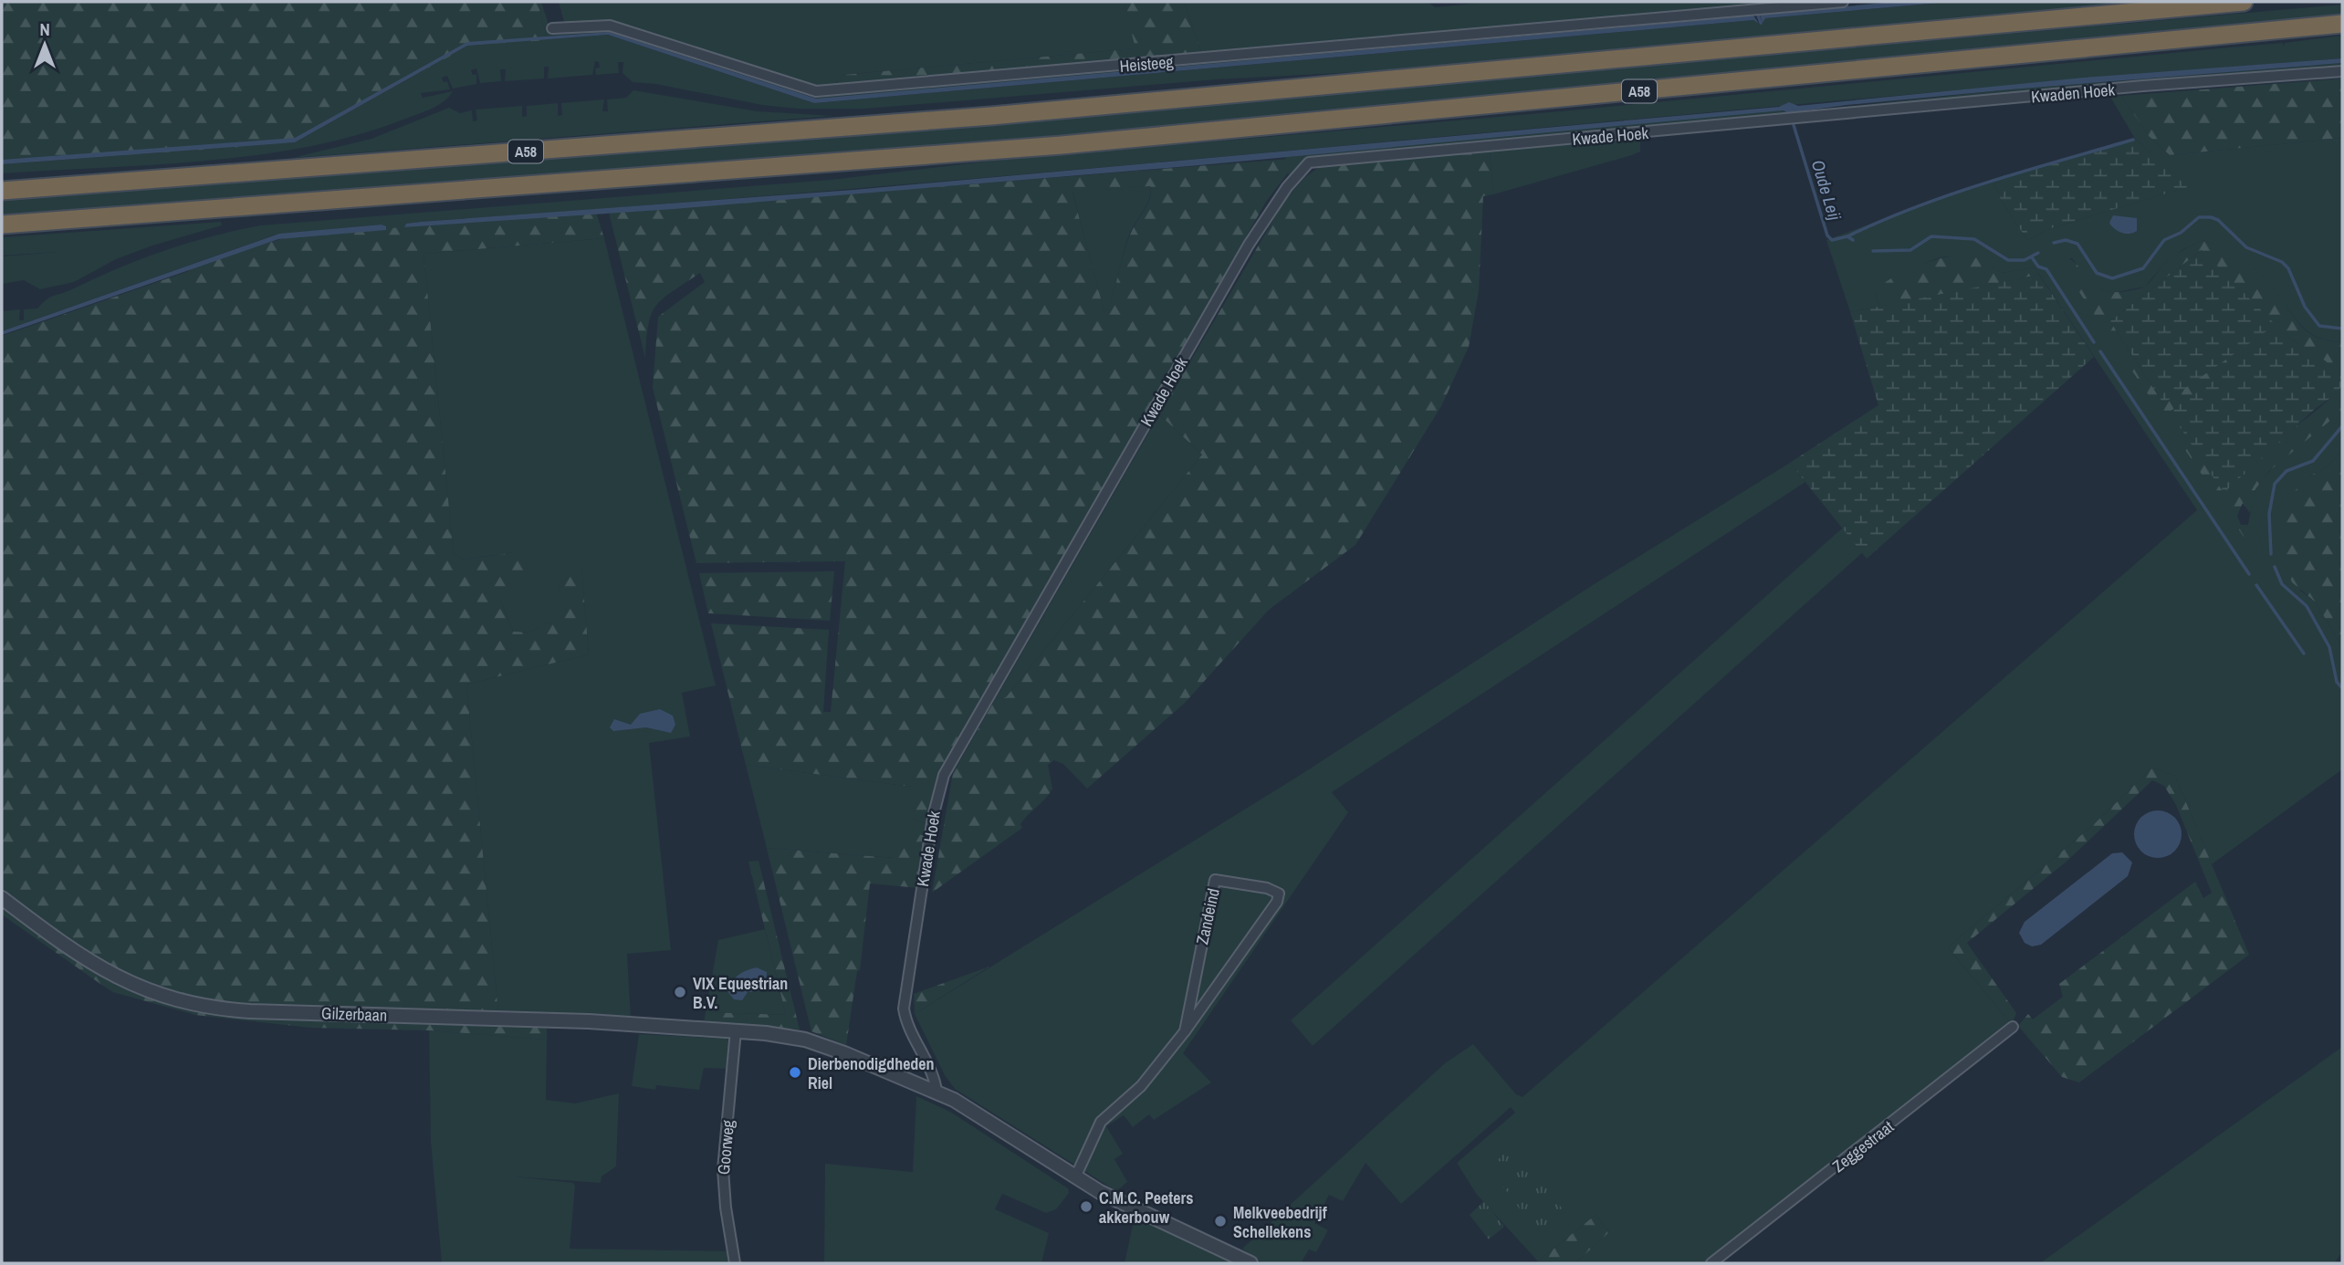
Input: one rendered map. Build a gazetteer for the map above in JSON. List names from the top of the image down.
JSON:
{
  "streets": {
    "highway": ["A58"],
    "street": [
      "Heisteeg",
      "Kwaden Hoek",
      "Kwade Hoek",
      "Zandeind",
      "Gilzerbaan",
      "Zeggestraat",
      "Goorweg"
    ]
  },
  "crossings": [
    ["Kwaden Hoek", "Kwade Hoek"],
    ["Gilzerbaan", "Goorweg"]
  ],
  "water": ["Oude Leij"],
  "places": [
    "VIX Equestrian B.V.",
    "Dierbenodigdheden Riel",
    "C.M.C. Peeters akkerbouw",
    "Melkveebedrijf Schellekens"
  ],
  "north": "top"
}
